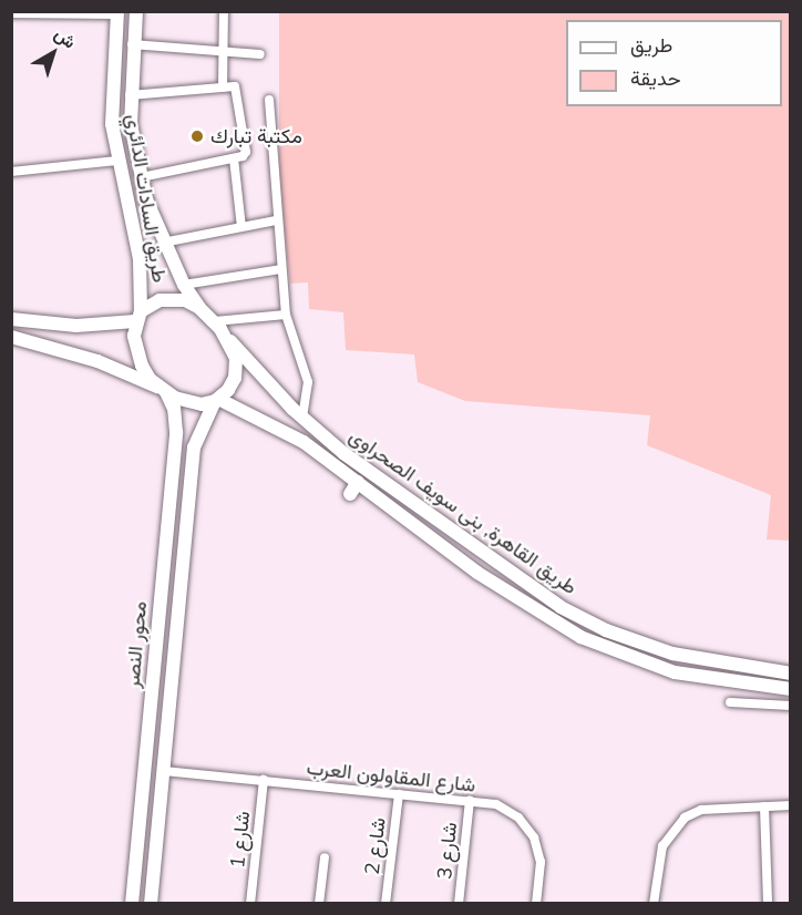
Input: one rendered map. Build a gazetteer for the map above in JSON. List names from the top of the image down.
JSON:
{
  "streets": {
    "main road": ["طريق السادات الدائري", "طريق القاهرة, بنى سويف الصحراوى", "محور النصر"],
    "street": [
      "شارع المقاولون العرب",
      "شارع 1",
      "شارع 2",
      "شارع 3"
    ]
  },
  "crossings": [
    ["طريق السادات الدائري", "طريق القاهرة, بنى سويف الصحراوى"],
    ["طريق السادات الدائري", "محور النصر"],
    ["طريق القاهرة, بنى سويف الصحراوى", "محور النصر"],
    ["محور النصر", "شارع المقاولون العرب"],
    ["شارع المقاولون العرب", "شارع 1"],
    ["شارع المقاولون العرب", "شارع 2"],
    ["شارع المقاولون العرب", "شارع 3"]
  ],
  "places": ["مكتبة تبارك"],
  "legend": ["طريق", "حديقة"],
  "north": "top right"
}
